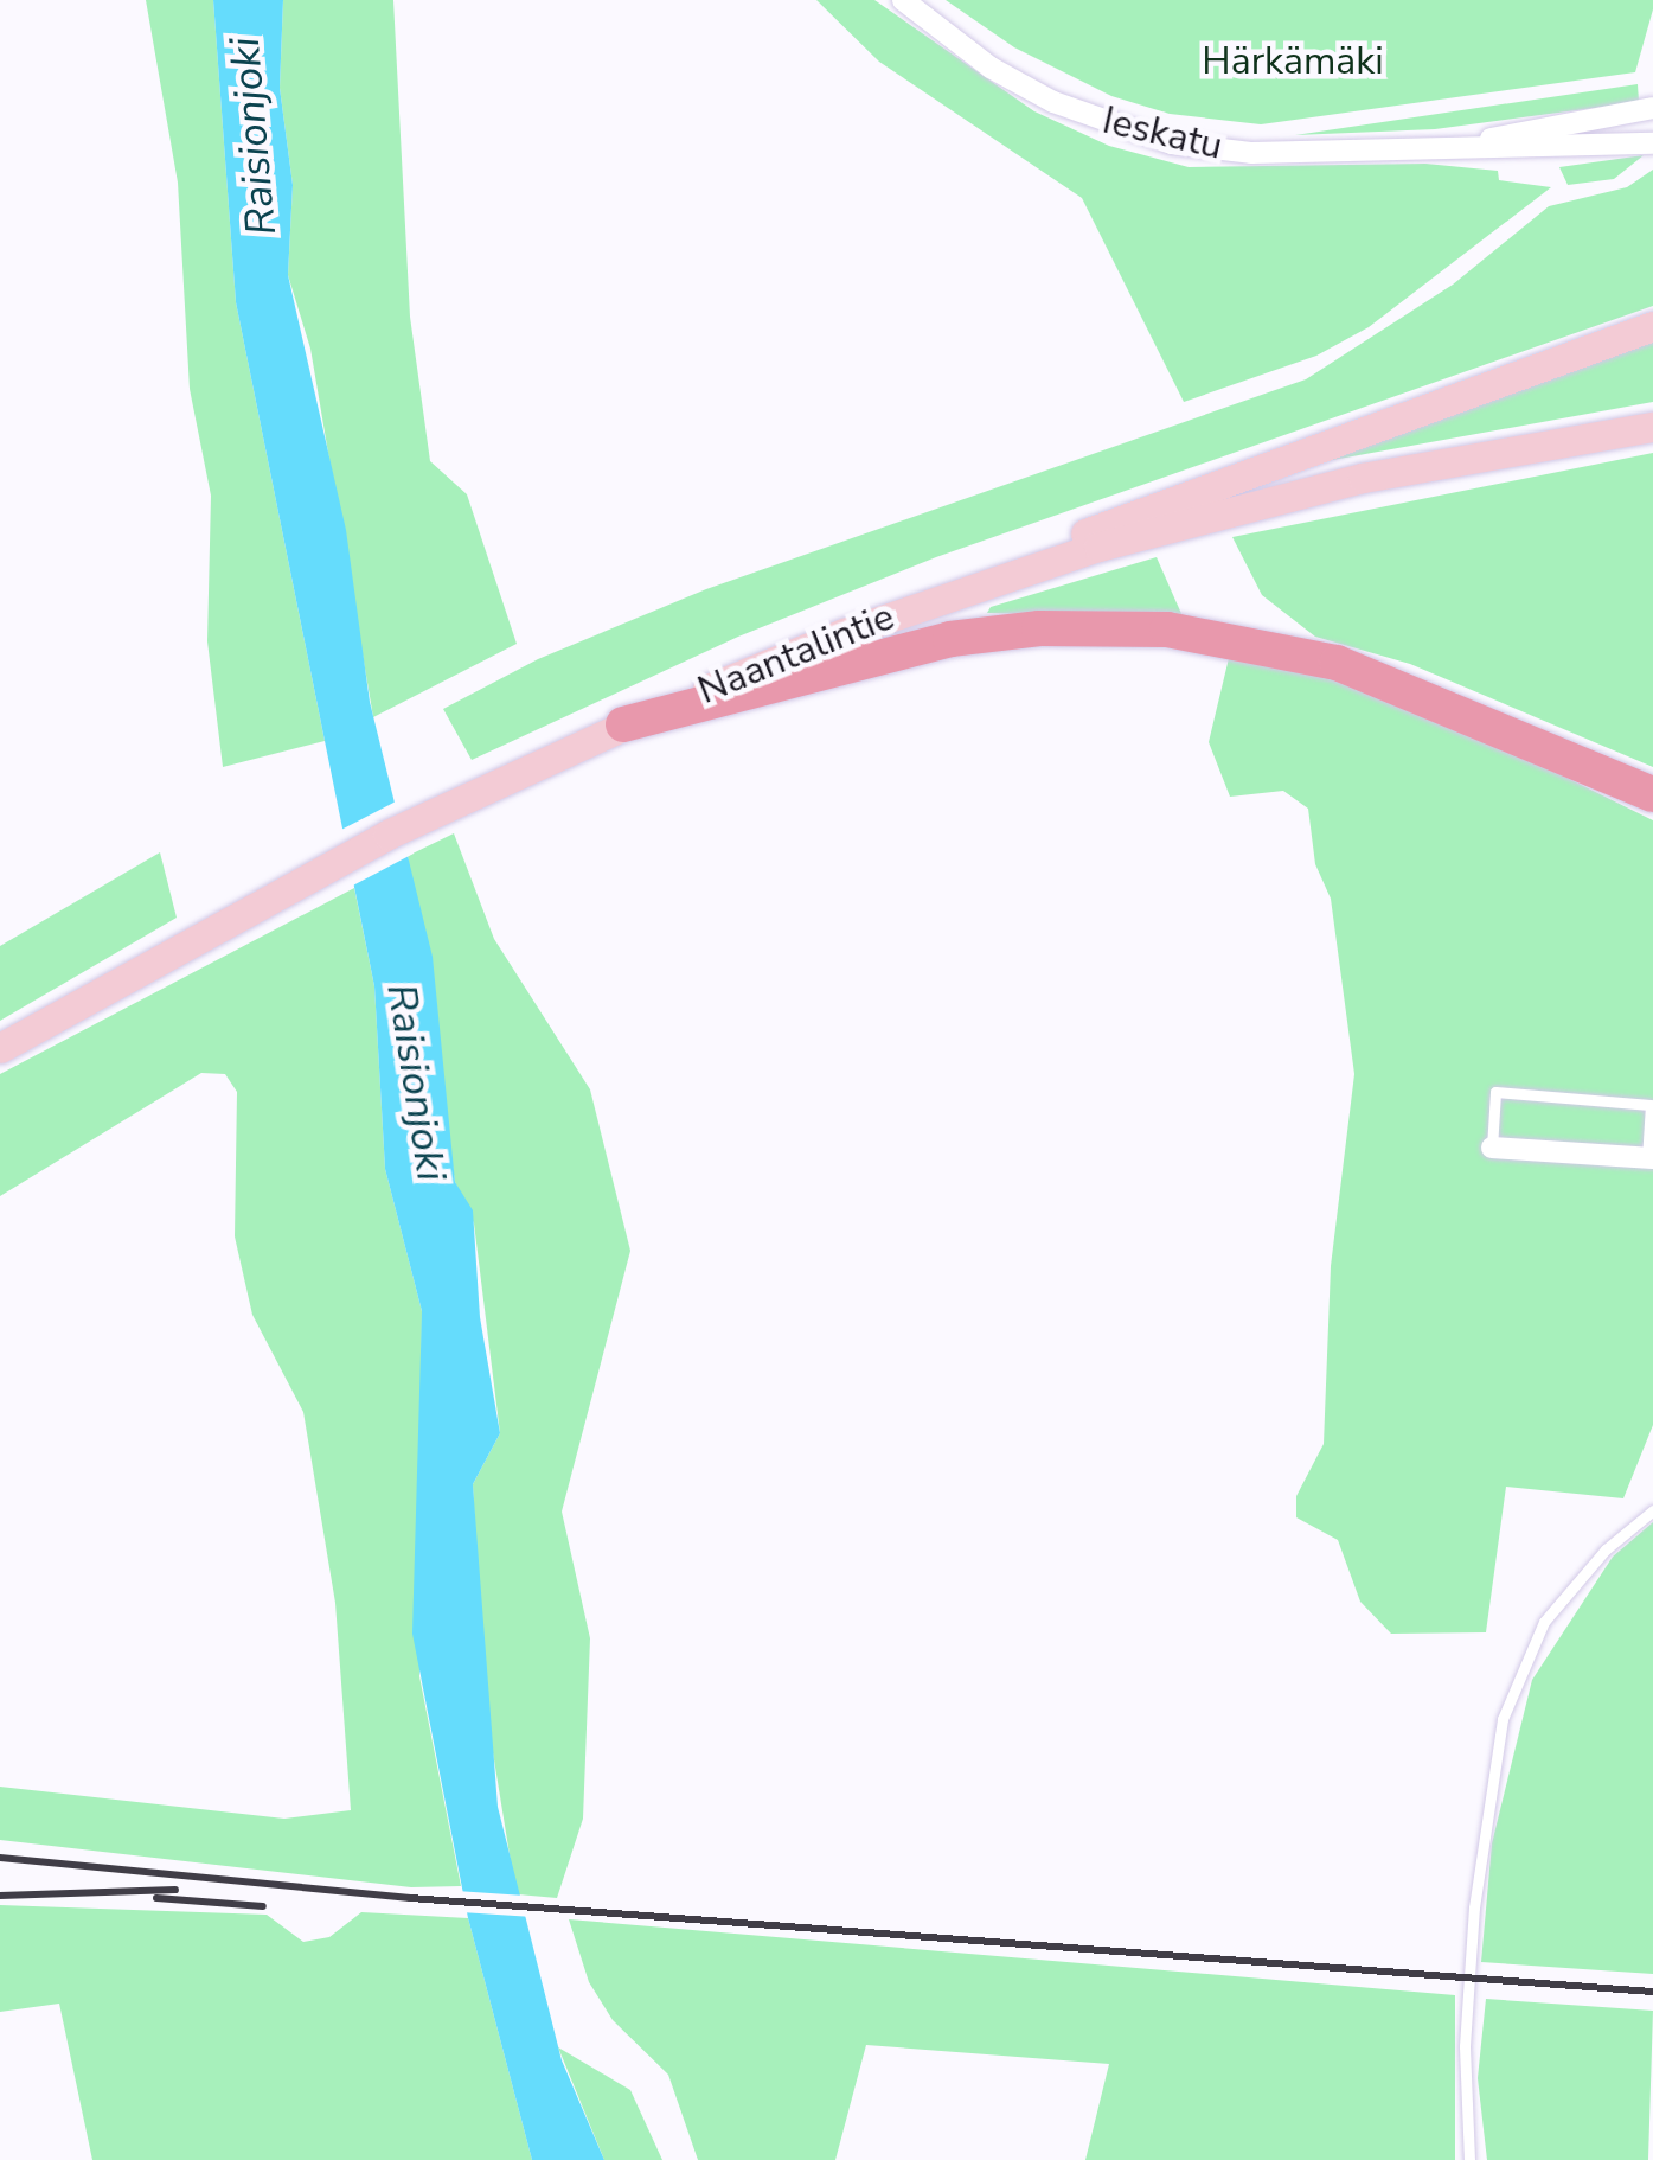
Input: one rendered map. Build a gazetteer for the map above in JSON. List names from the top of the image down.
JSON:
{
  "streets": {
    "main road": ["Naantalintie"],
    "street": ["Ieskatu"]
  },
  "water": ["Raisionjoki"],
  "parks": ["Härkämäki"]
}
